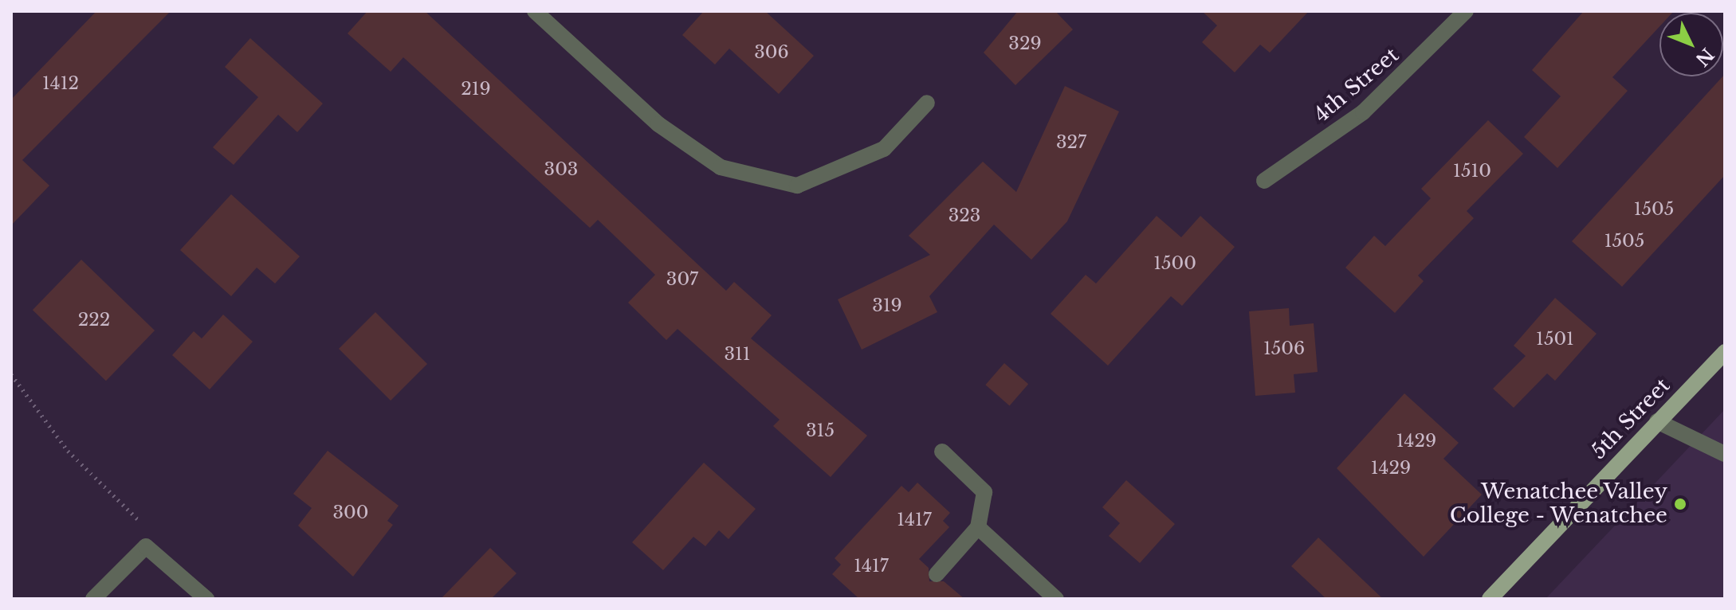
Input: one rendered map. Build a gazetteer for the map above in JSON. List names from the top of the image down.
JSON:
{
  "streets": {
    "main road": ["5th Street"],
    "street": ["4th Street"]
  },
  "places": ["Wenatchee Valley College - Wenatchee"],
  "house_numbers": [
    "329",
    "306",
    "1412",
    "219",
    "327",
    "303",
    "1510",
    "1505",
    "323",
    "1505",
    "1500",
    "307",
    "319",
    "222",
    "1501",
    "1506",
    "311",
    "315",
    "1429",
    "1429",
    "300",
    "1417",
    "1417"
  ],
  "north": "bottom right"
}
